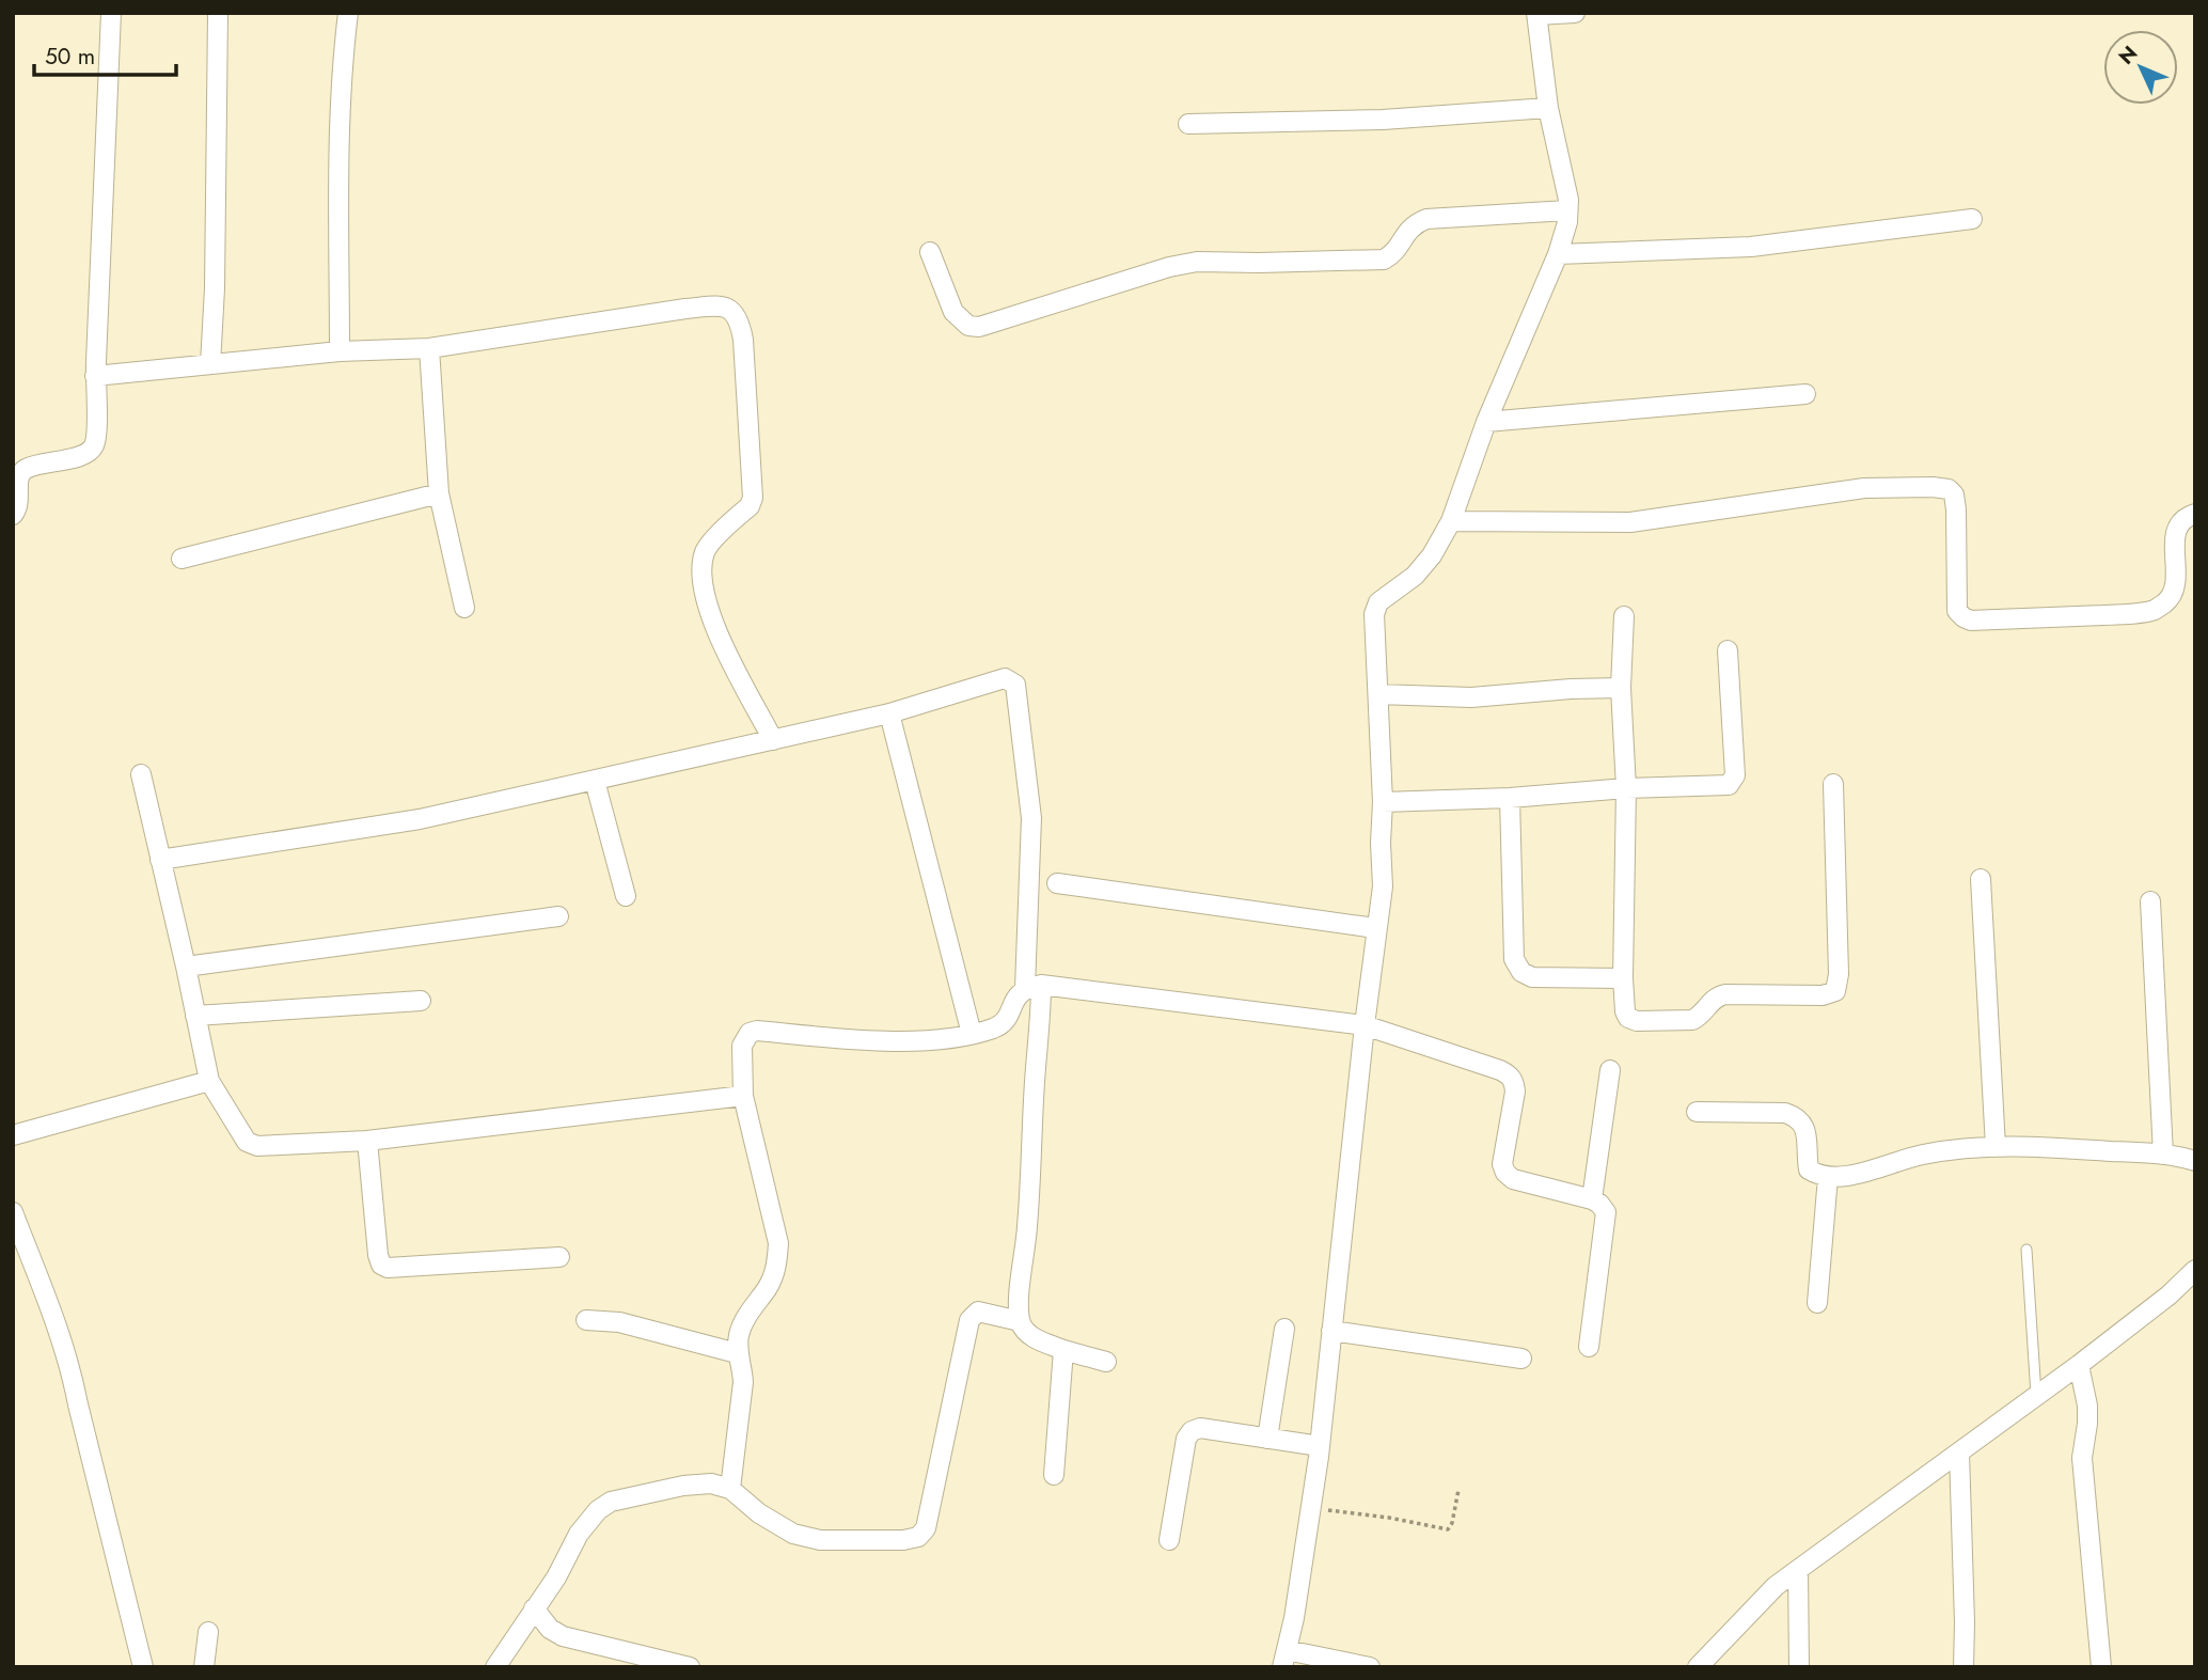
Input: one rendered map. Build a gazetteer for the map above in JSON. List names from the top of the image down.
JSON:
{
  "scale_bar": "50 m",
  "north": "top left"
}
